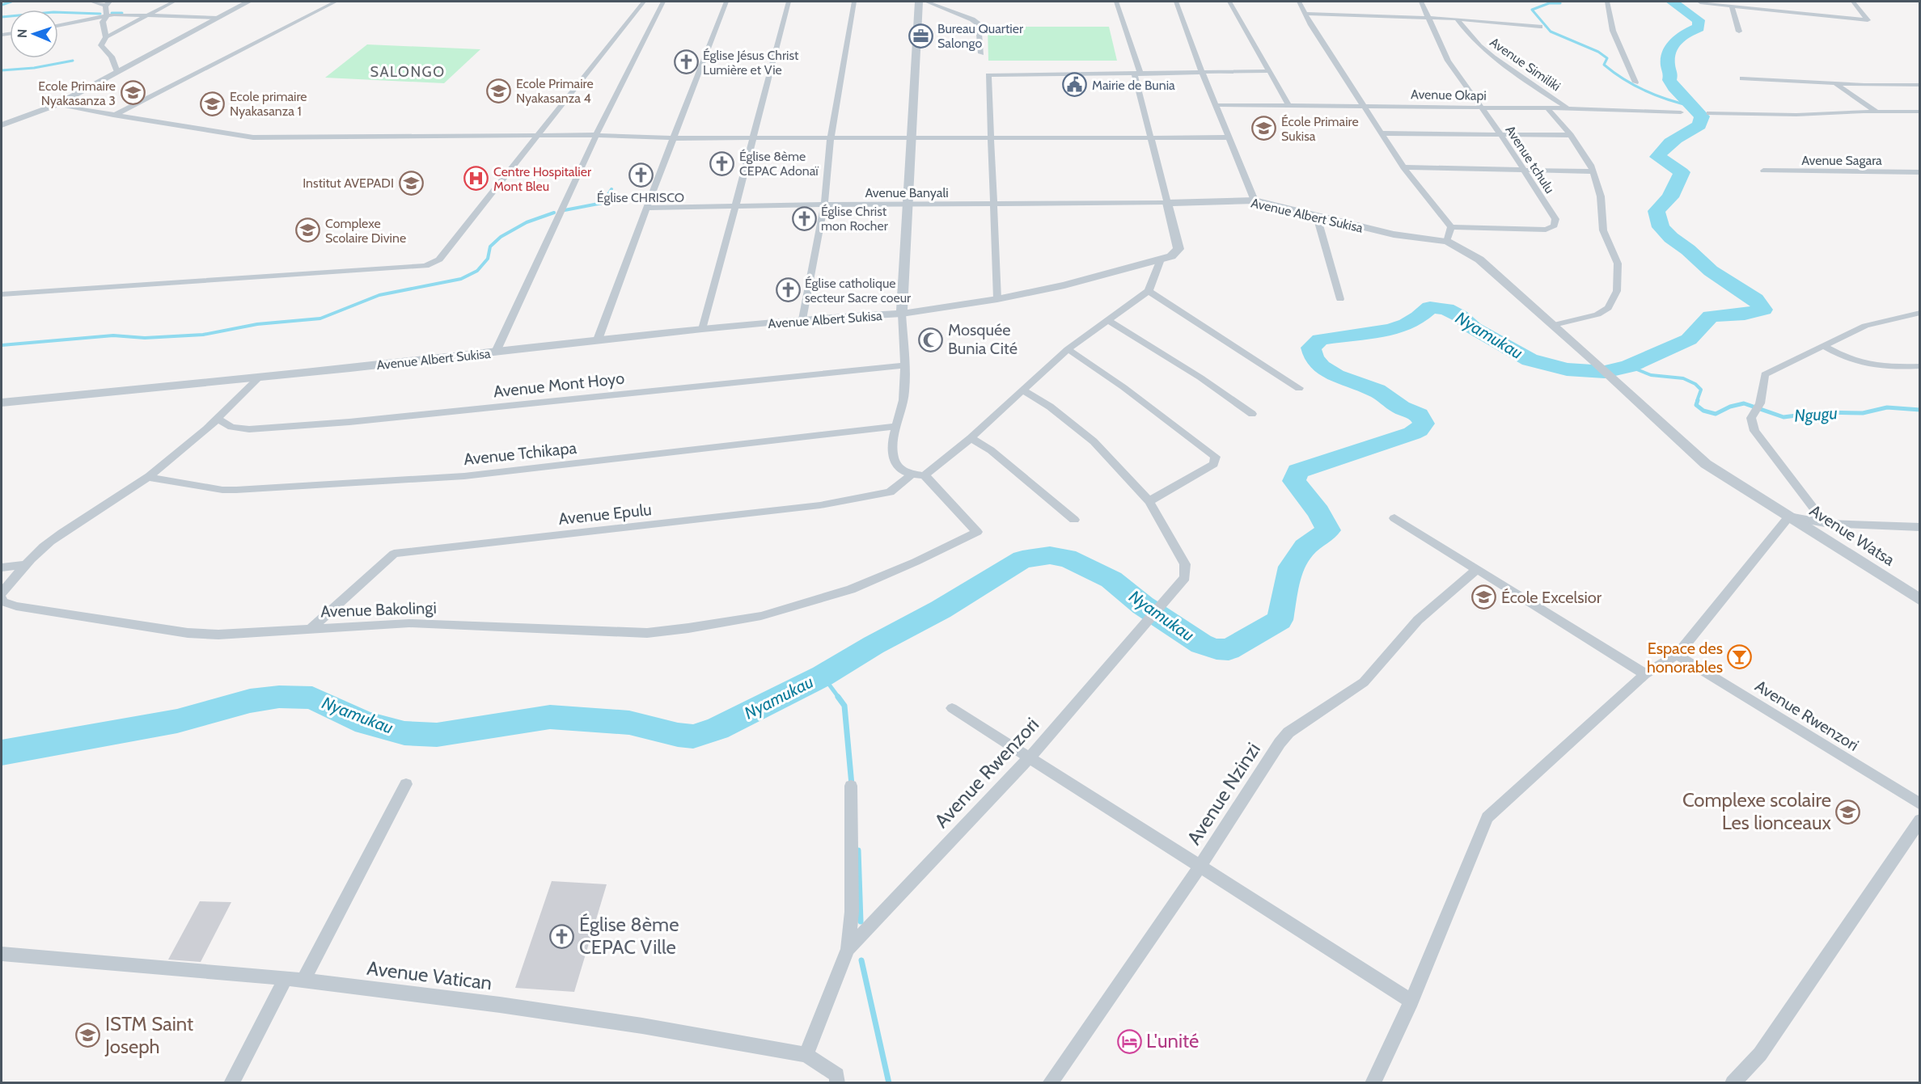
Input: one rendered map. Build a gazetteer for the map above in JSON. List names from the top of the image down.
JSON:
{
  "streets": {
    "street": [
      "Avenue Similiki",
      "Avenue Okapi",
      "Avenue tchulu",
      "Avenue Sagara",
      "Avenue Banyali",
      "Avenue Albert Sukisa",
      "Avenue Mont Hoyo",
      "Avenue Tchikapa",
      "Avenue Epulu",
      "Avenue Watsa",
      "Avenue Bakolingi",
      "Avenue Rwenzori",
      "Avenue Nzinzi",
      "Avenue Vatican"
    ]
  },
  "crossings": [
    ["Avenue Similiki", "Avenue Okapi"],
    ["Avenue Okapi", "Avenue tchulu"],
    ["Avenue Banyali", "Avenue Albert Sukisa"],
    ["Avenue Albert Sukisa", "Avenue Watsa"],
    ["Avenue Epulu", "Avenue Bakolingi"]
  ],
  "districts": ["SALONGO"],
  "water": ["Nyamukau", "Ngugu"],
  "places": {
    "office": ["Bureau Quartier Salongo"],
    "church": [
      "Église Jésus Christ Lumière et Vie",
      "Église 8ème CEPAC Adonaï",
      "Église CHRISCO",
      "Église Christ mon Rocher",
      "Église catholique secteur Sacre coeur",
      "Église 8ème CEPAC Ville"
    ],
    "public building": ["Mairie de Bunia"],
    "school or university": [
      "Ecole Primaire Nyakasanza 4",
      "Ecole Primaire Nyakasanza 3",
      "Ecole primaire Nyakasanza 1",
      "École Primaire Sukisa",
      "Institut AVEPADI",
      "Complexe Scolaire Divine",
      "École Excelsior",
      "Complexe scolaire Les lionceaux",
      "ISTM Saint Joseph"
    ],
    "hospital": ["Centre Hospitalier Mont Bleu"],
    "mosque": ["Mosquée Bunia Cité"],
    "bar": ["Espace des honorables"],
    "hotel": ["L'unité"]
  },
  "north": "left"
}
